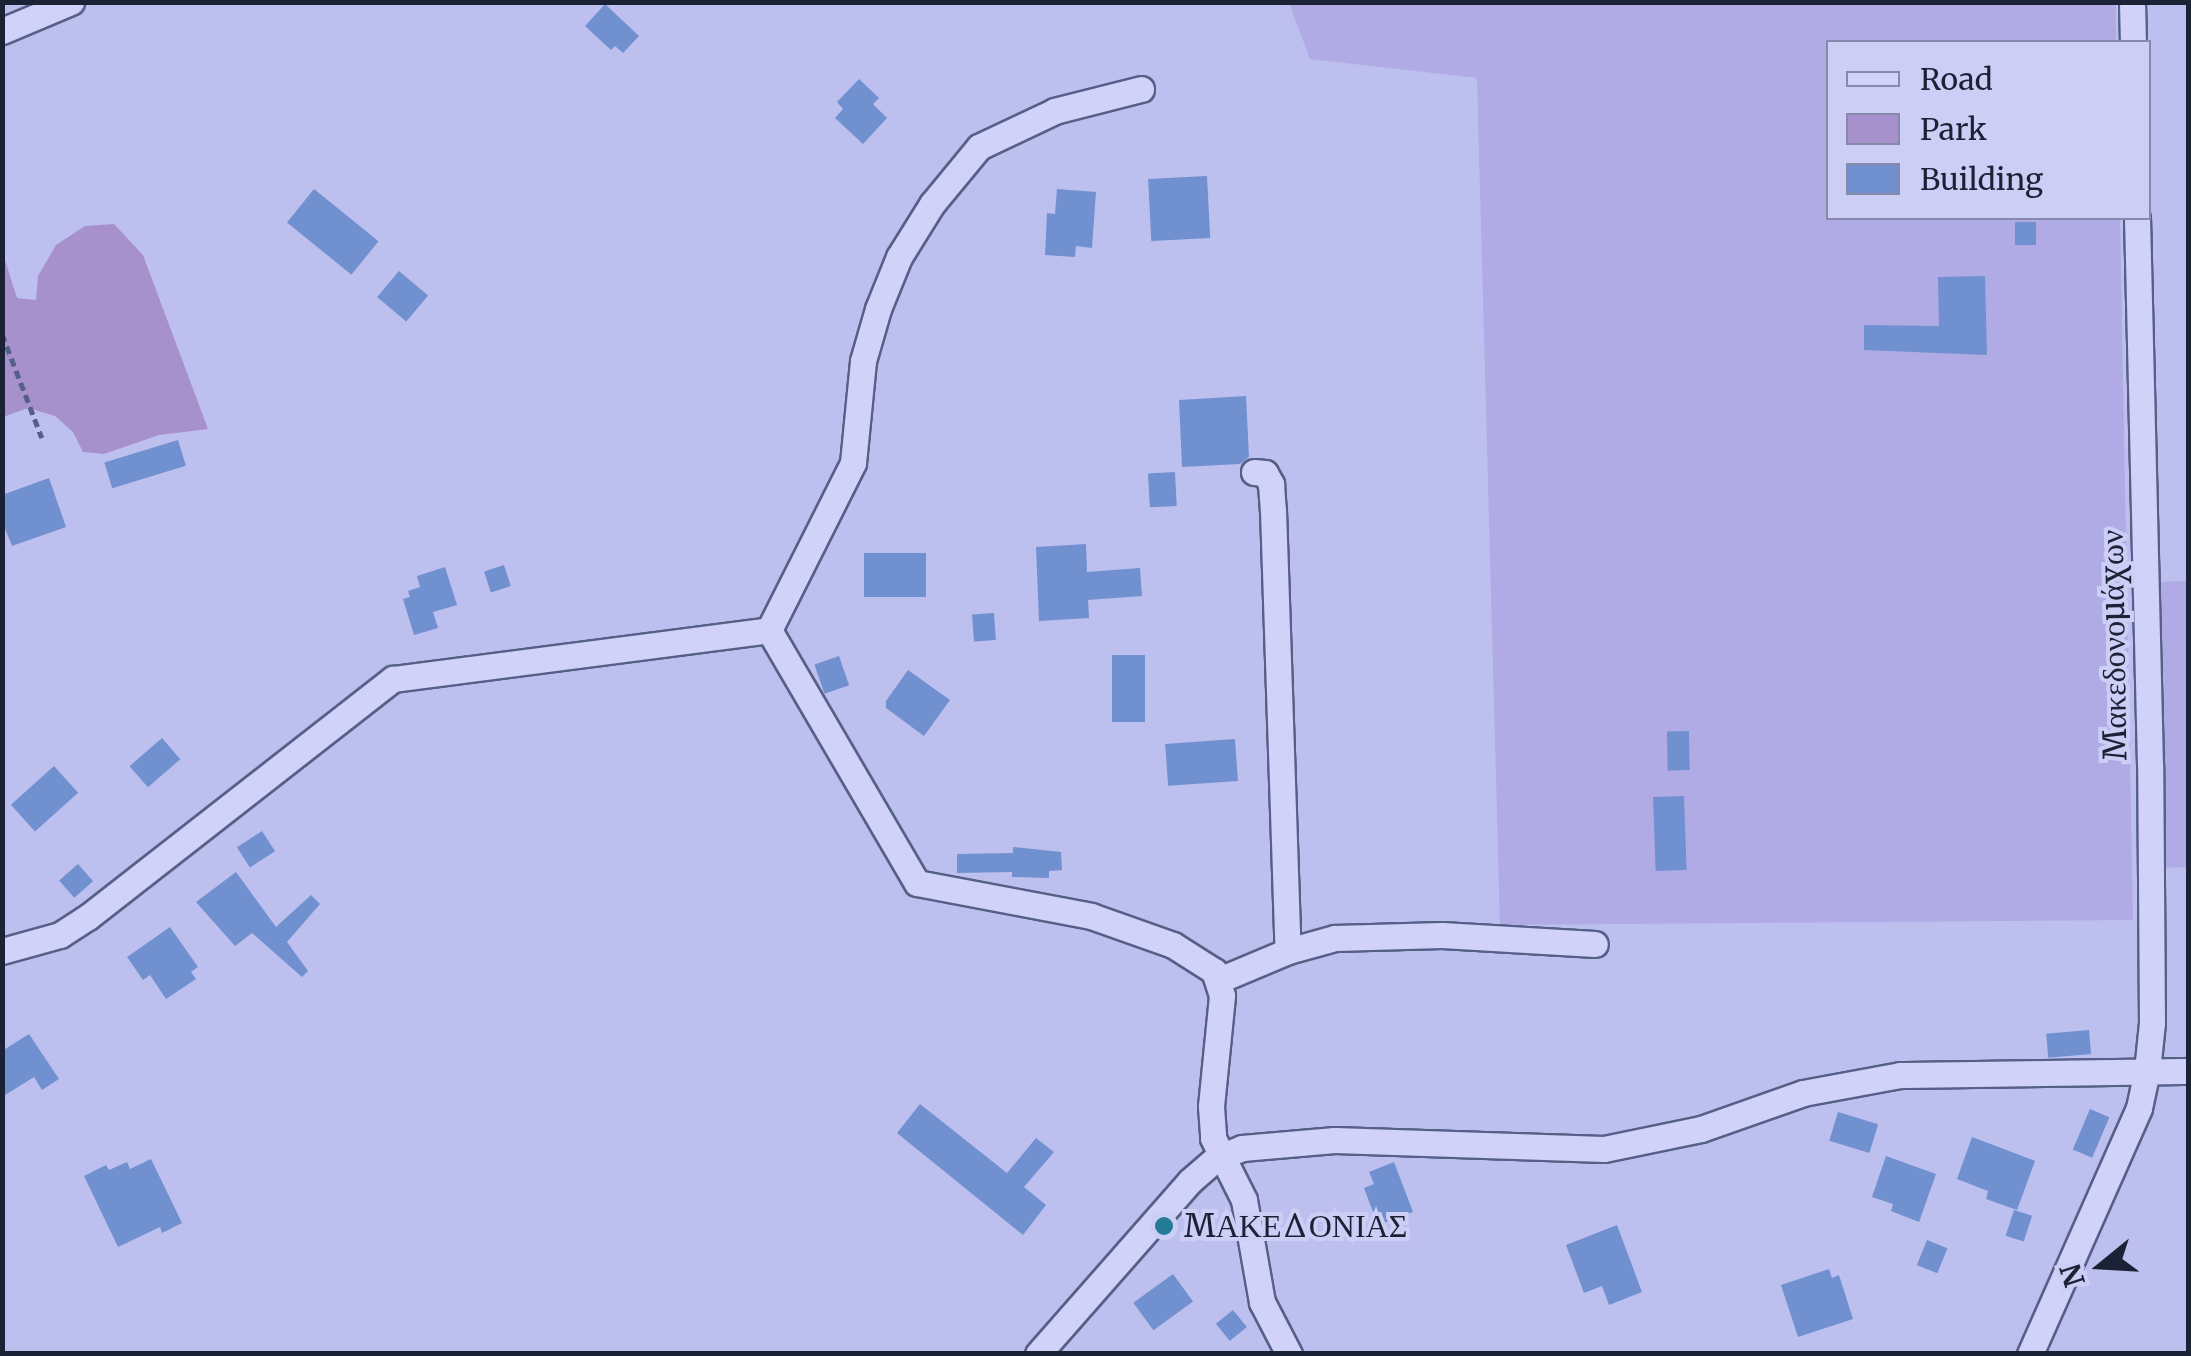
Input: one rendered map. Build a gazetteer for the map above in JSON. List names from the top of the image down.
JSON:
{
  "streets": {
    "street": ["Μακεδονομάχων"]
  },
  "places": ["ΜΑΚΕΔΟΝΙΑΣ"],
  "legend": ["Road", "Park", "Building"],
  "north": "left"
}
